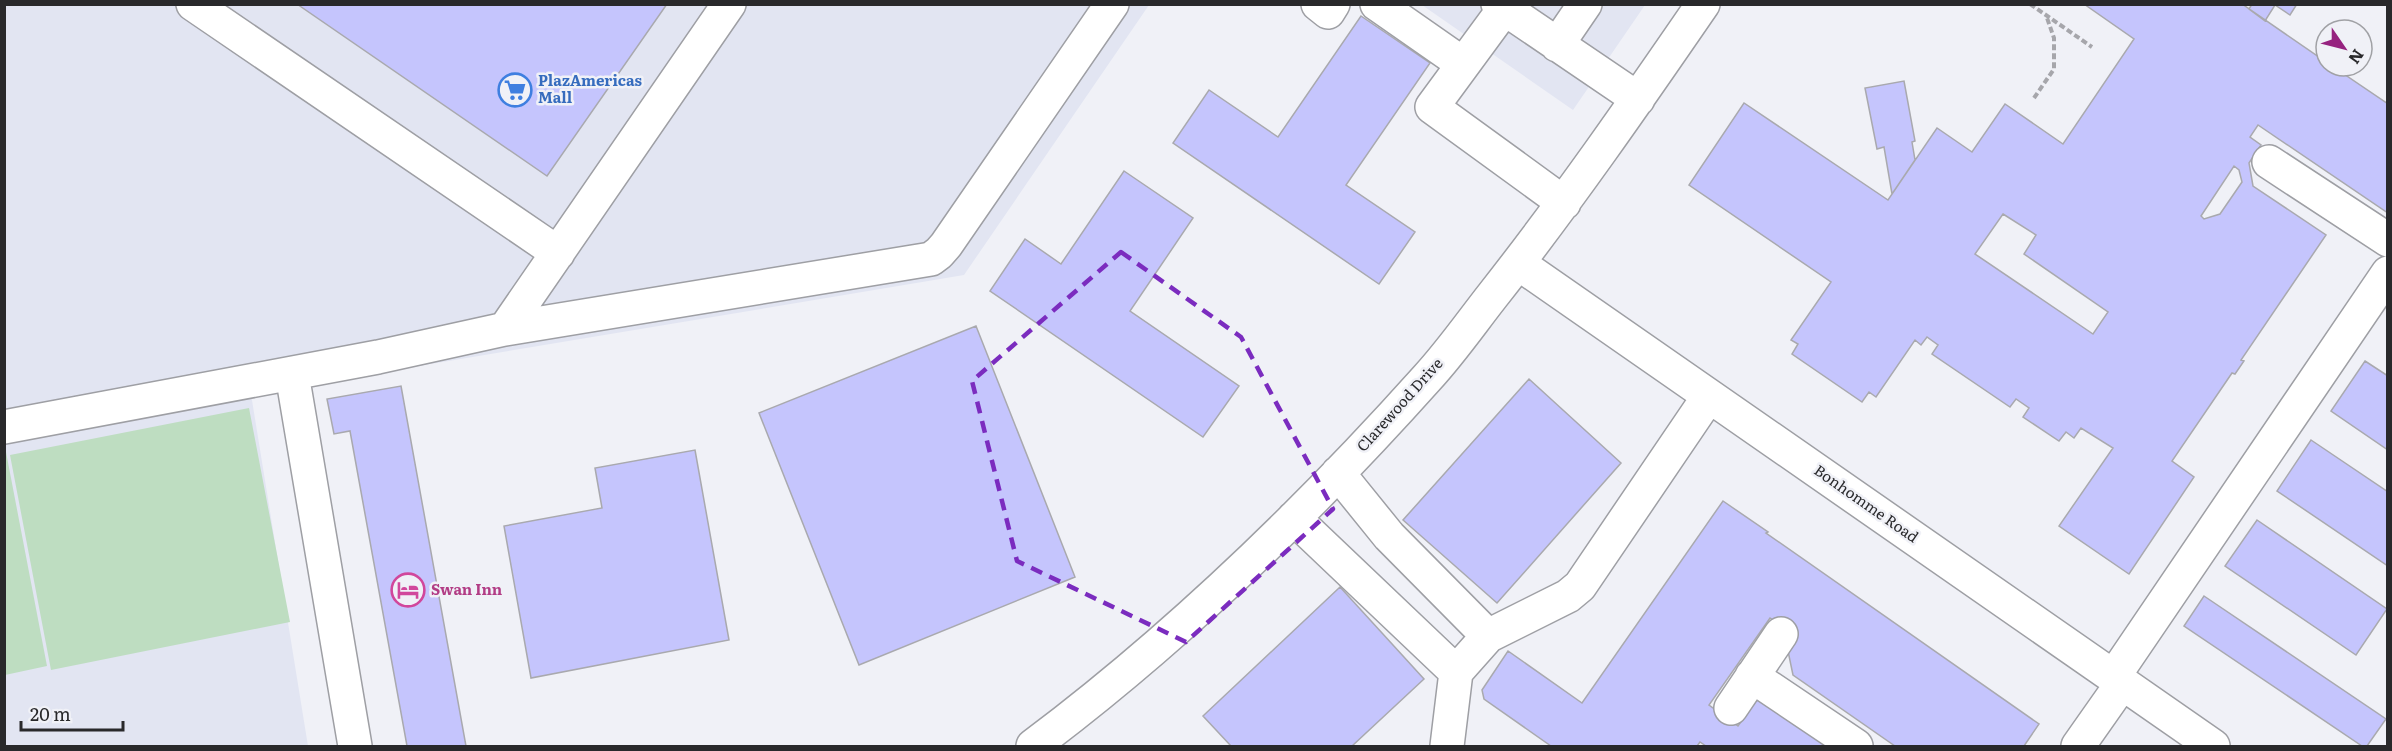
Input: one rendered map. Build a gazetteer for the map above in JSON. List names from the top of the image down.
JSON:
{
  "streets": {
    "street": ["Clarewood Drive", "Bonhomme Road"]
  },
  "crossings": [
    ["Clarewood Drive", "Bonhomme Road"]
  ],
  "places": {
    "supermarket": ["PlazAmericas Mall"],
    "hotel": ["Swan Inn"]
  },
  "scale_bar": "20 m",
  "north": "bottom right"
}
